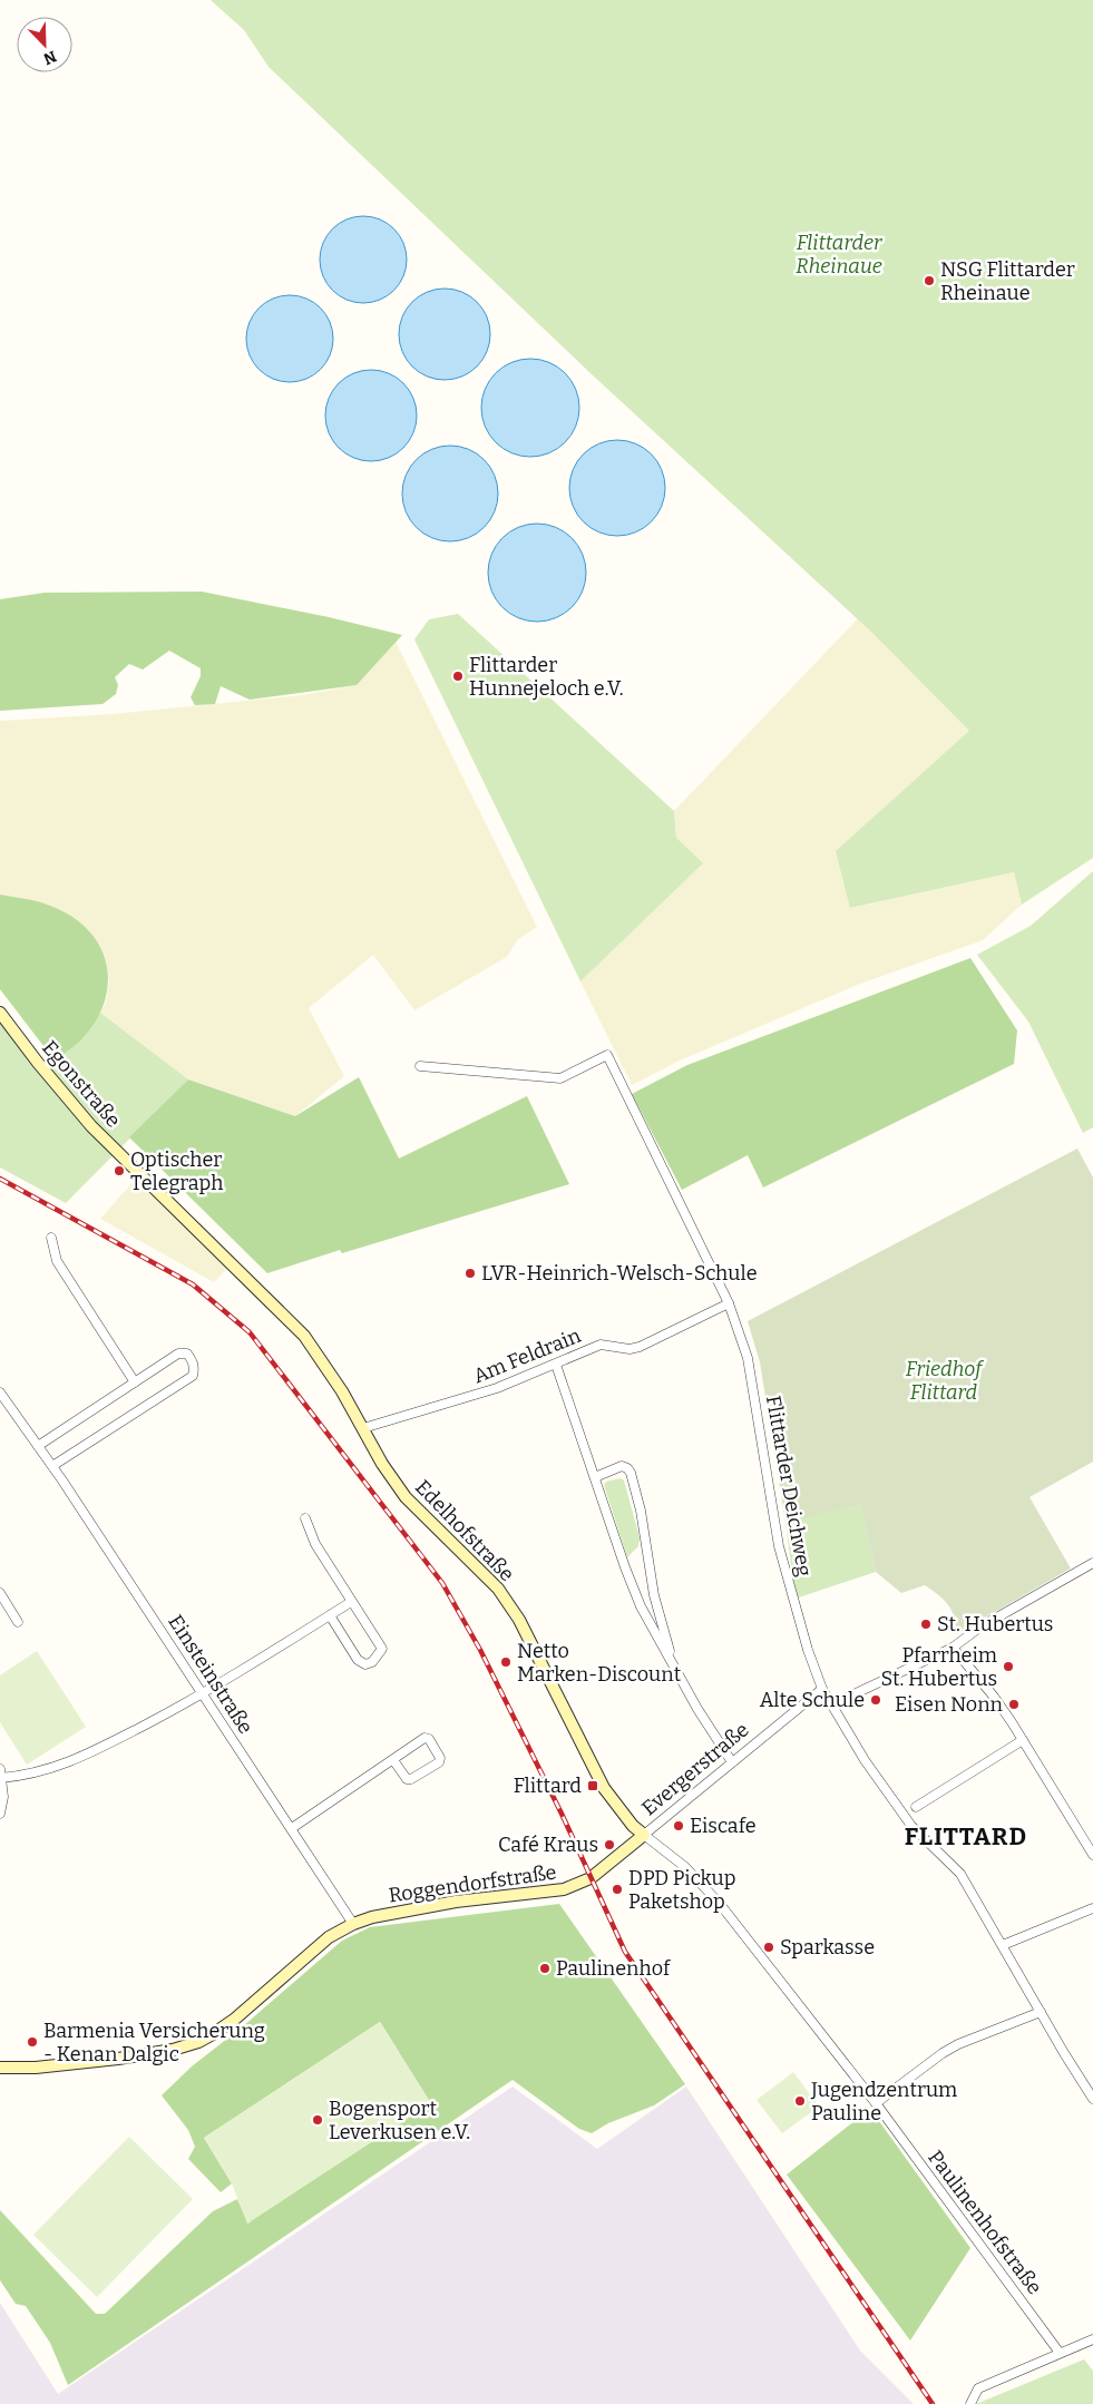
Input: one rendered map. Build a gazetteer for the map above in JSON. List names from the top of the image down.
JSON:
{
  "streets": {
    "street": [
      "Egonstraße",
      "Am Feldrain",
      "Flittarder Deichweg",
      "Edelhofstraße",
      "Einsteinstraße",
      "Evergerstraße",
      "Roggendorfstraße",
      "Paulinenhofstraße"
    ]
  },
  "crossings": [
    ["Egonstraße", "Edelhofstraße"],
    ["Am Feldrain", "Flittarder Deichweg"],
    ["Am Feldrain", "Edelhofstraße"],
    ["Flittarder Deichweg", "Evergerstraße"],
    ["Edelhofstraße", "Evergerstraße"],
    ["Edelhofstraße", "Paulinenhofstraße"],
    ["Einsteinstraße", "Roggendorfstraße"],
    ["Evergerstraße", "Roggendorfstraße"],
    ["Evergerstraße", "Paulinenhofstraße"]
  ],
  "districts": ["FLITTARD"],
  "parks": ["Flittarder Rheinaue", "Friedhof Flittard"],
  "places": {
    "other": [
      "NSG Flittarder Rheinaue",
      "Flittarder Hunnejeloch e.V.",
      "Optischer Telegraph",
      "LVR-Heinrich-Welsch-Schule",
      "St. Hubertus",
      "Netto Marken-Discount",
      "Pfarrheim St. Hubertus",
      "Alte Schule",
      "Eisen Nonn",
      "Eiscafe",
      "Café Kraus",
      "DPD Pickup Paketshop",
      "Sparkasse",
      "Paulinenhof",
      "Barmenia Versicherung - Kenan Dalgic",
      "Jugendzentrum Pauline",
      "Bogensport Leverkusen e.V."
    ],
    "transit": ["Flittard"]
  },
  "north": "bottom right"
}
